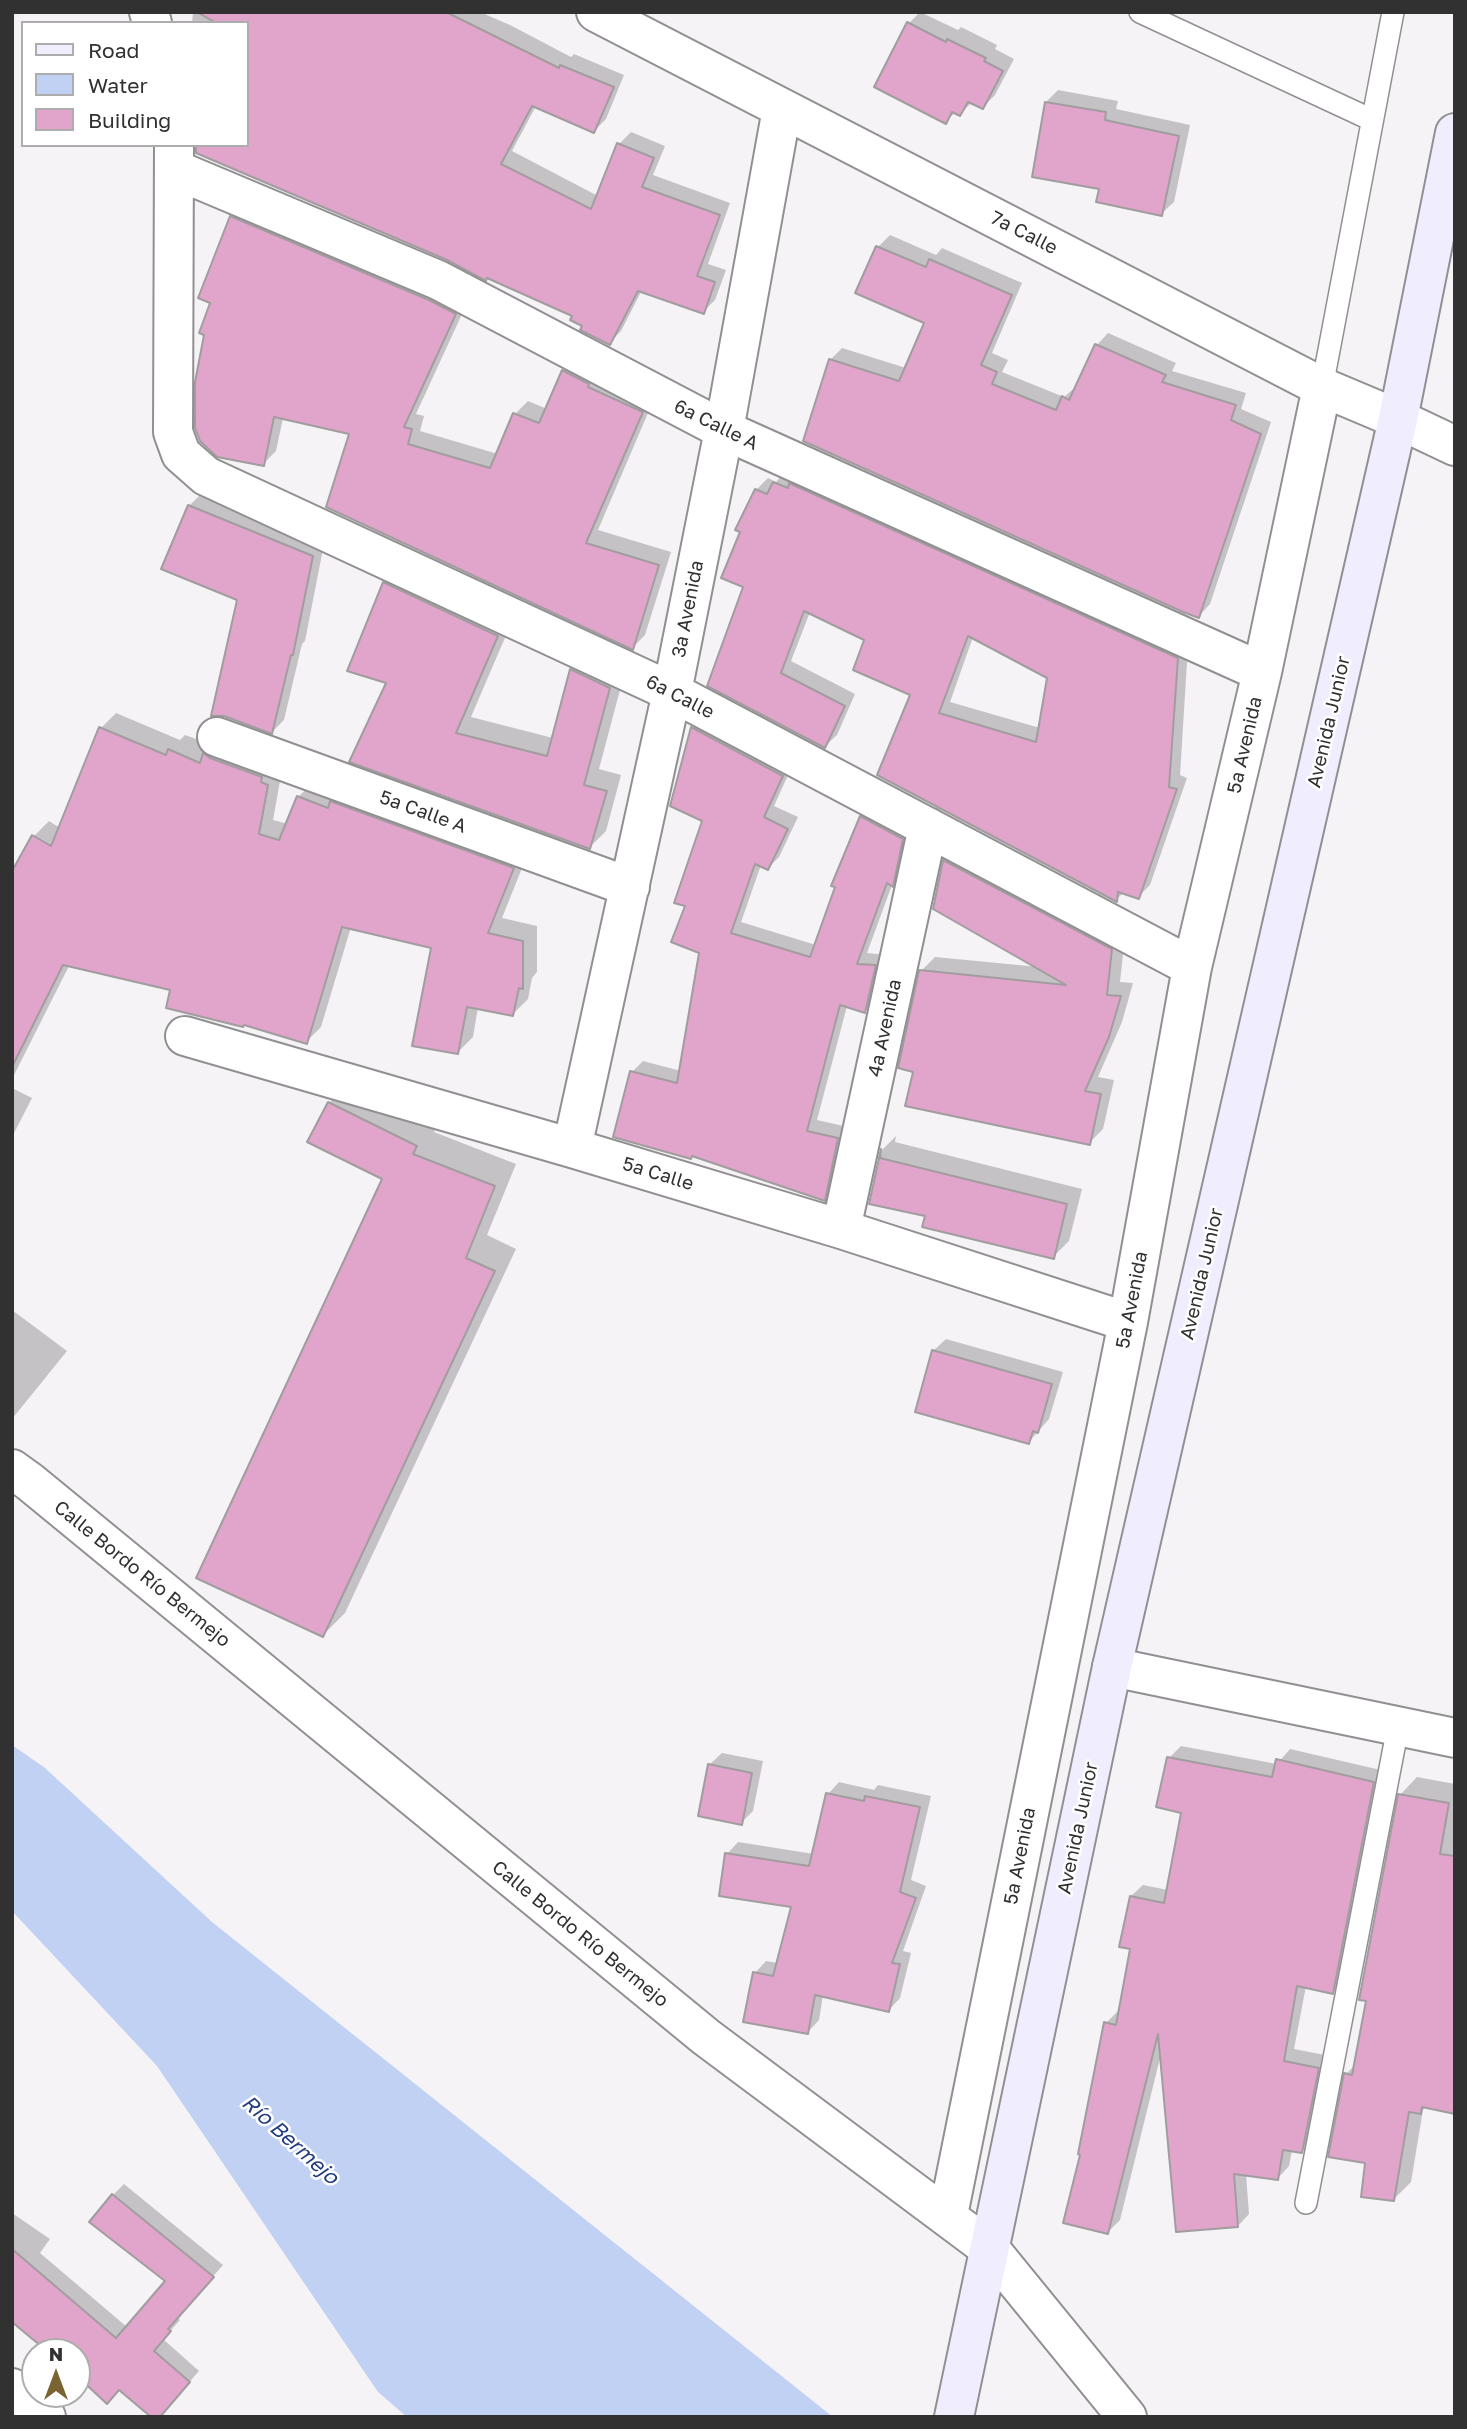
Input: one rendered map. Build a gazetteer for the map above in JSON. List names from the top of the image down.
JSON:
{
  "streets": {
    "main road": ["Avenida Junior"],
    "street": [
      "7a Calle",
      "6a Calle A",
      "3a Avenida",
      "6a Calle",
      "5a Avenida",
      "5a Calle A",
      "4a Avenida",
      "5a Calle",
      "Calle Bordo Río Bermejo"
    ]
  },
  "crossings": [
    ["7a Calle", "3a Avenida"],
    ["7a Calle", "Avenida Junior"],
    ["7a Calle", "5a Avenida"],
    ["6a Calle A", "3a Avenida"],
    ["6a Calle A", "6a Calle"],
    ["6a Calle A", "5a Avenida"],
    ["3a Avenida", "6a Calle"],
    ["3a Avenida", "5a Calle A"],
    ["3a Avenida", "5a Calle"],
    ["6a Calle", "5a Avenida"],
    ["6a Calle", "4a Avenida"],
    ["Avenida Junior", "Calle Bordo Río Bermejo"],
    ["5a Avenida", "5a Calle"],
    ["5a Avenida", "Calle Bordo Río Bermejo"],
    ["4a Avenida", "5a Calle"]
  ],
  "water": ["Río Bermejo"],
  "legend": ["Road", "Water", "Building"],
  "north": "top"
}
